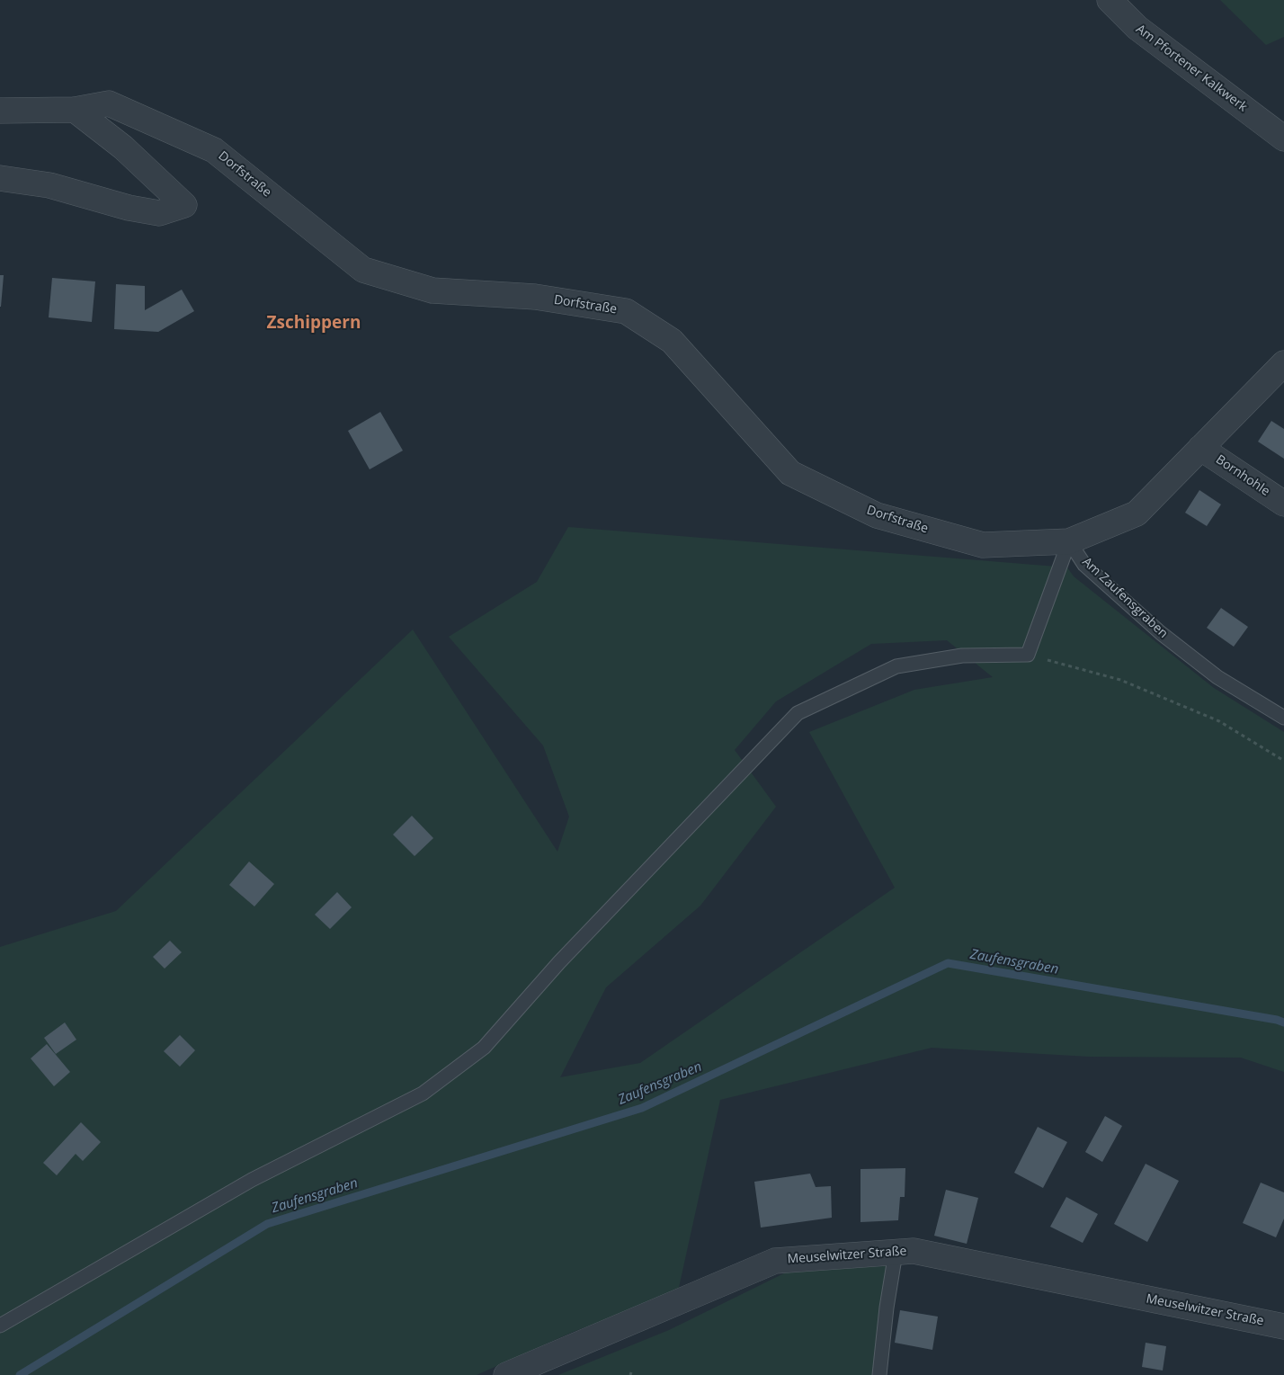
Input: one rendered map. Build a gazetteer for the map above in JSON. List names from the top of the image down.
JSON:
{
  "streets": {
    "street": [
      "Am Pfortener Kalkwerk",
      "Dorfstraße",
      "Bornhohle",
      "Meuselwitzer Straße"
    ],
    "lane": ["Am Zaufensgraben"]
  },
  "crossings": [
    ["Dorfstraße", "Am Zaufensgraben"]
  ],
  "districts": ["Zschippern"],
  "water": ["Zaufensgraben"]
}
